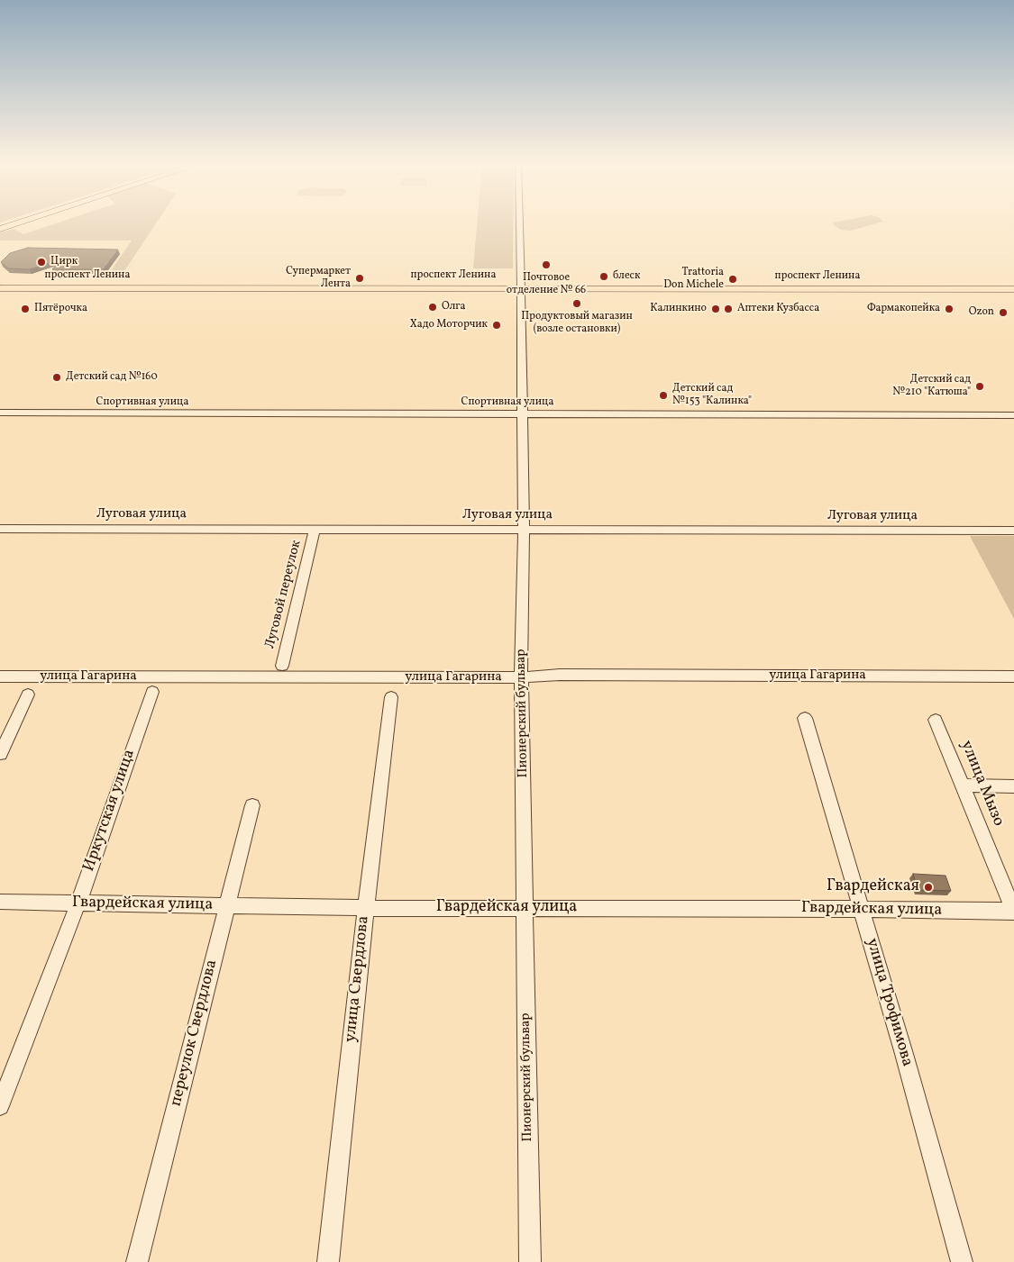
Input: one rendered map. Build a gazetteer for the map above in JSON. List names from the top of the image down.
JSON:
{
  "streets": {
    "main road": ["проспект Ленина"],
    "street": [
      "Спортивная улица",
      "Луговая улица",
      "Луговой переулок",
      "улица Гагарина",
      "Пионерский бульвар",
      "улица Мызо",
      "Иркутская улица",
      "Гвардейская улица",
      "улица Свердлова",
      "улица Трофимова",
      "переулок Свердлова"
    ]
  },
  "crossings": [
    ["проспект Ленина", "Пионерский бульвар"],
    ["Спортивная улица", "Пионерский бульвар"],
    ["Луговая улица", "Луговой переулок"],
    ["Луговая улица", "Пионерский бульвар"],
    ["улица Гагарина", "Пионерский бульвар"],
    ["Пионерский бульвар", "Гвардейская улица"],
    ["улица Мызо", "Гвардейская улица"],
    ["Иркутская улица", "Гвардейская улица"],
    ["Гвардейская улица", "улица Свердлова"],
    ["Гвардейская улица", "улица Трофимова"],
    ["Гвардейская улица", "переулок Свердлова"]
  ],
  "places": [
    "Цирк",
    "Почтовое отделение № 66",
    "блеск",
    "Супермаркет Лента",
    "Trattoria Don Michele",
    "Продуктовый магазин (возле остановки)",
    "Олга",
    "Пятёрочка",
    "Калинкино",
    "Аптеки Кузбасса",
    "Фармакопейка",
    "Ozon",
    "Хадо Моторчик",
    "Детский сад №160",
    "Детский сад №210 \"Катюша\"",
    "Детский сад №153 \"Калинка\"",
    "Гвардейская"
  ]
}
